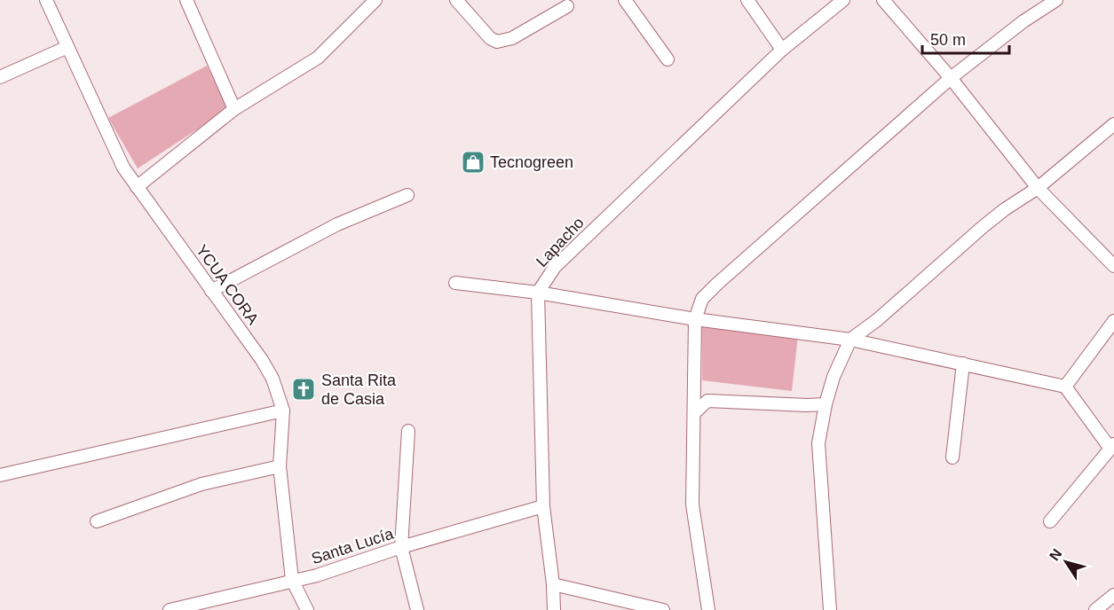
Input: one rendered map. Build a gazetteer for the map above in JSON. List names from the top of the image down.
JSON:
{
  "streets": {
    "street": ["Lapacho", "YCUA CORA", "Santa Lucía"]
  },
  "crossings": [
    ["Lapacho", "Santa Lucía"],
    ["YCUA CORA", "Santa Lucía"]
  ],
  "places": {
    "shop": ["Tecnogreen"],
    "church": ["Santa Rita de Casia"]
  },
  "scale_bar": "50 m",
  "north": "top left"
}
